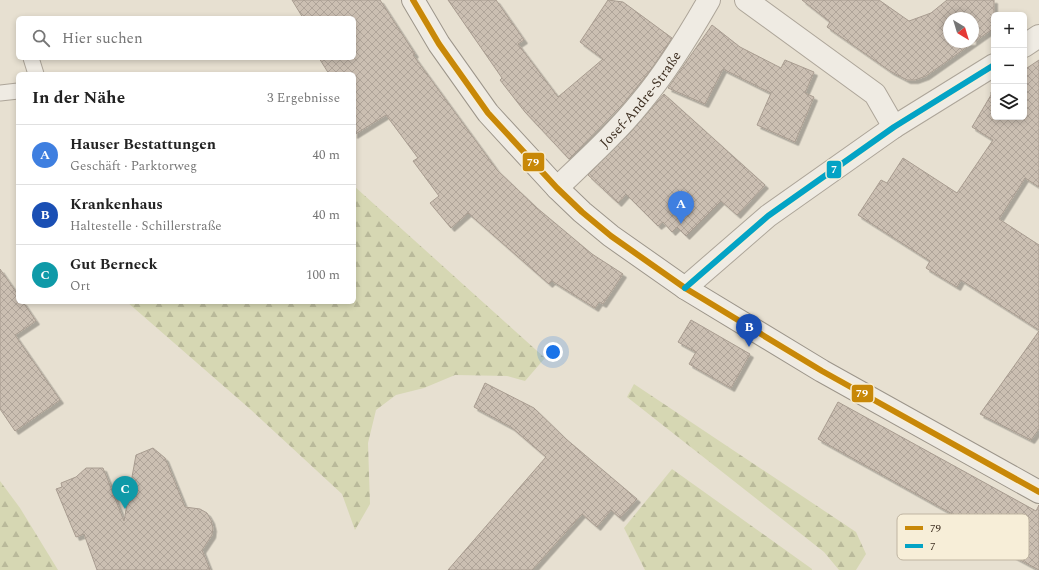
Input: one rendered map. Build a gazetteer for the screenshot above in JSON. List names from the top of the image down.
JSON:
{
  "streets": {
    "street": ["Josef-Andre-Straße"]
  },
  "lines": ["transit line 79", "transit line 7"],
  "legend": ["79", "7"],
  "north": "bottom right",
  "page": {
    "map_buttons": ["+", "−"],
    "search": "Hier suchen",
    "heading": ["In der Nähe", "3 Ergebnisse"],
    "list": [
      {
        "mark": "A",
        "name": "Hauser Bestattungen",
        "note": "Geschäft · Parktorweg",
        "value": "40 m"
      },
      {
        "mark": "B",
        "name": "Krankenhaus",
        "note": "Haltestelle · Schillerstraße",
        "value": "40 m"
      },
      {
        "mark": "C",
        "name": "Gut Berneck",
        "note": "Ort",
        "value": "100 m"
      }
    ],
    "pins": ["A", "B", "C"]
  }
}
